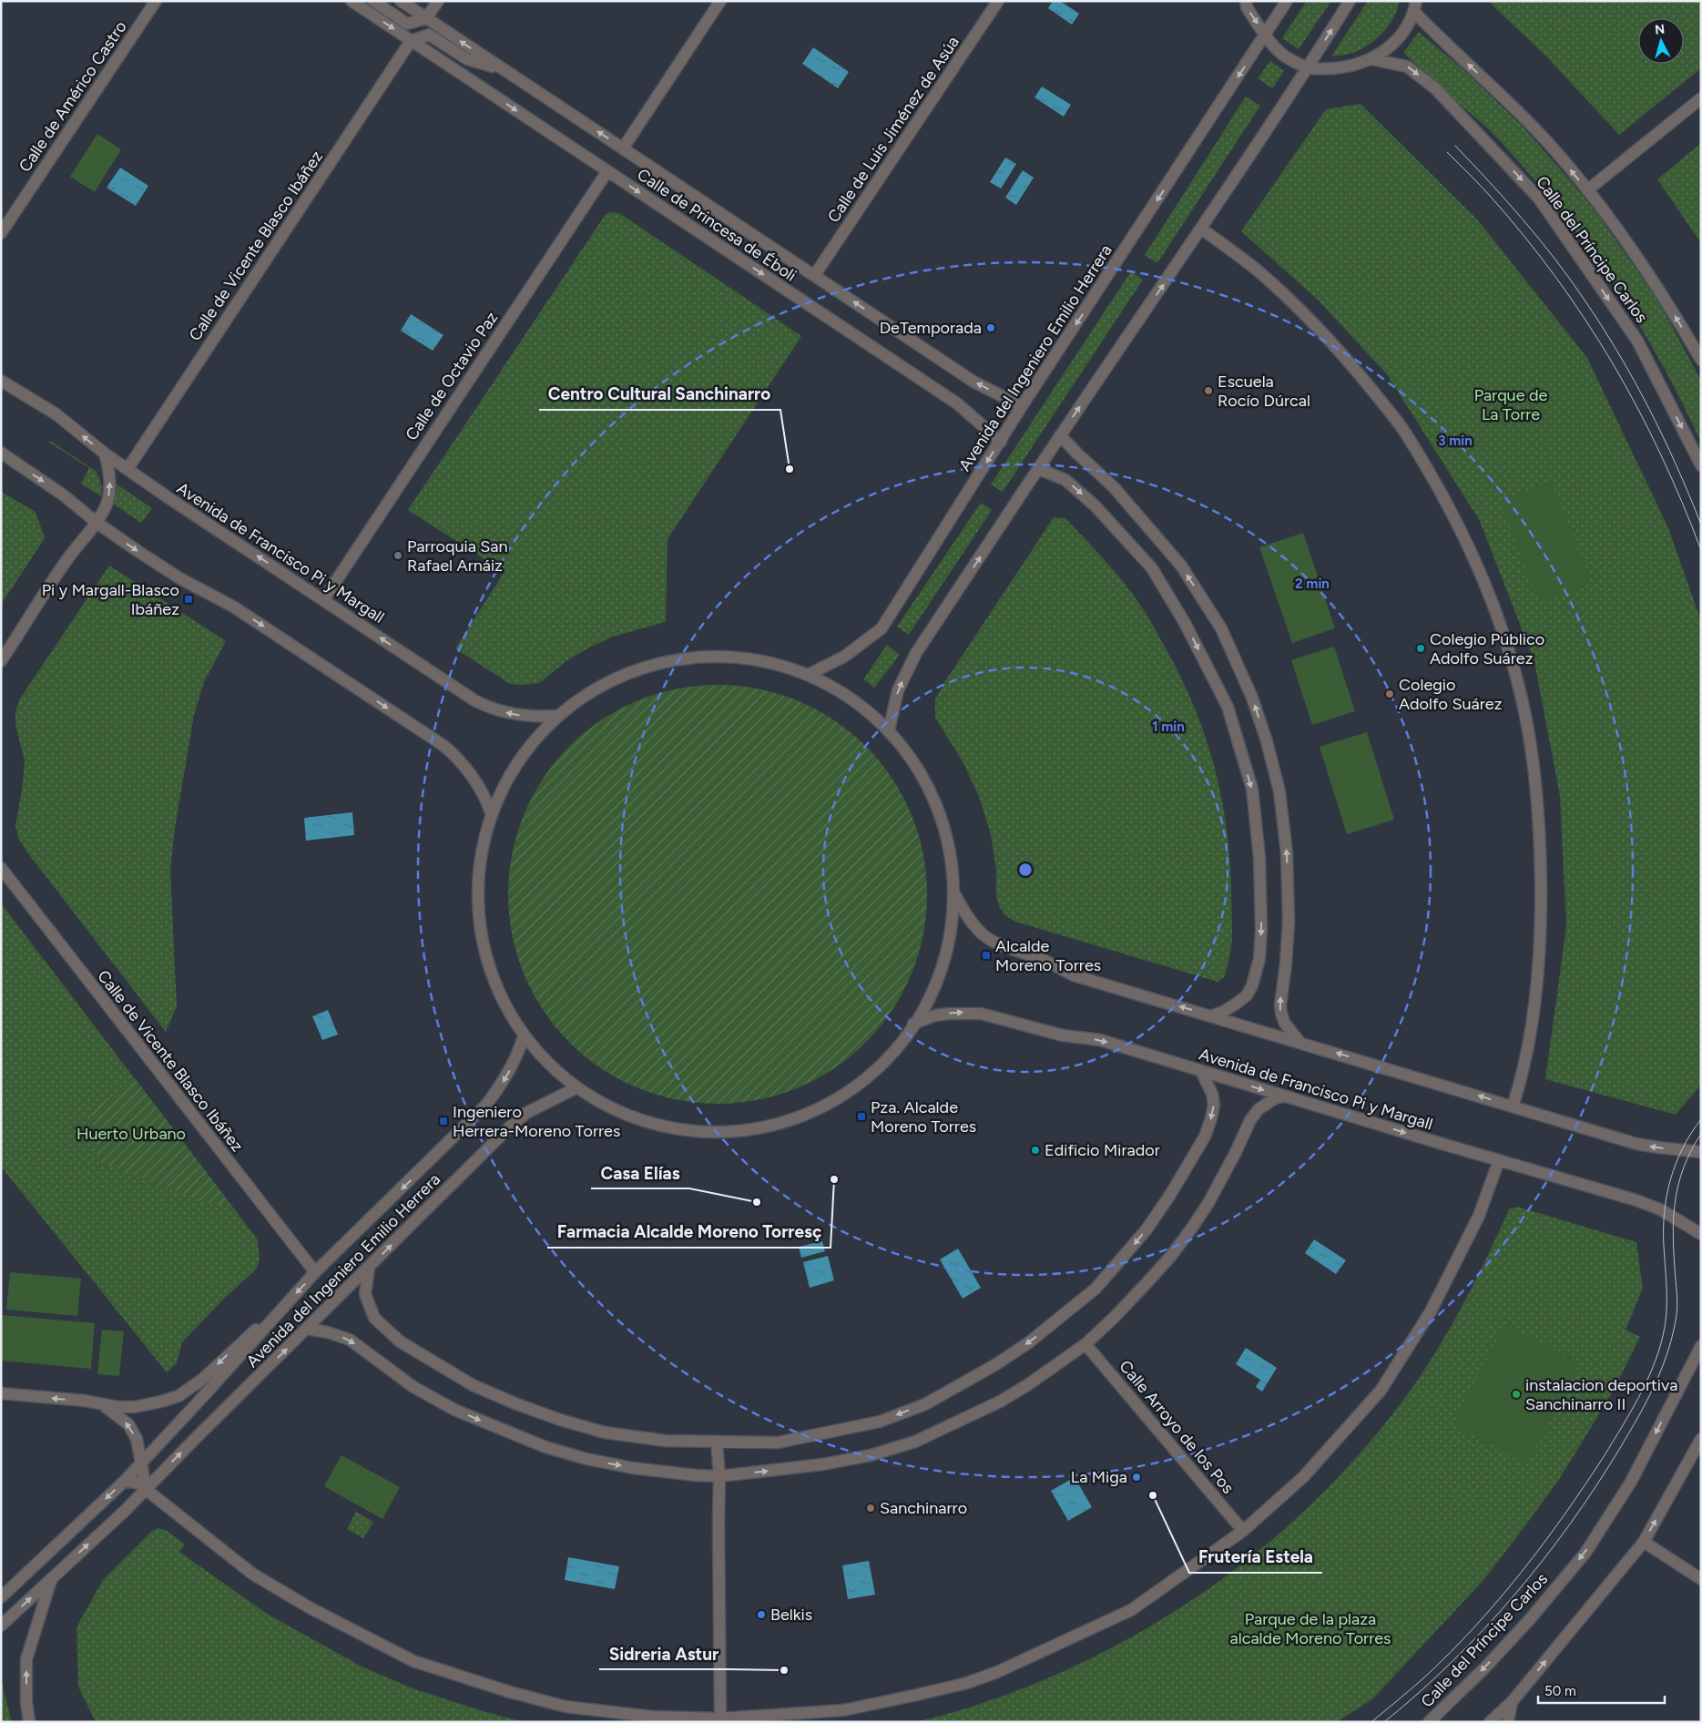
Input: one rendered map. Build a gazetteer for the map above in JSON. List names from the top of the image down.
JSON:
{
  "streets": {
    "street": [
      "Calle de Américo Castro",
      "Calle de Luis Jiménez de Asúa",
      "Calle de Princesa de Éboli",
      "Calle de Vicente Blasco Ibáñez",
      "Calle del Príncipe Carlos",
      "Avenida del Ingeniero Emilio Herrera",
      "Calle de Octavio Paz",
      "Avenida de Francisco Pi y Margall",
      "Calle Arroyo de los Pos"
    ]
  },
  "crossings": [
    ["Calle de Luis Jiménez de Asúa", "Calle de Princesa de Éboli"],
    ["Calle de Princesa de Éboli", "Calle de Vicente Blasco Ibáñez"],
    ["Calle de Princesa de Éboli", "Avenida del Ingeniero Emilio Herrera"],
    ["Calle de Princesa de Éboli", "Calle de Octavio Paz"],
    ["Calle de Vicente Blasco Ibáñez", "Avenida del Ingeniero Emilio Herrera"],
    ["Calle de Vicente Blasco Ibáñez", "Avenida de Francisco Pi y Margall"],
    ["Calle de Octavio Paz", "Avenida de Francisco Pi y Margall"]
  ],
  "parks": ["Parque de La Torre", "Huerto Urbano", "Parque de la plaza alcalde Moreno Torres"],
  "places": {
    "other": [
      "DeTemporada",
      "Escuela Rocío Dúrcal",
      "Centro Cultural Sanchinarro",
      "Parroquia San Rafael Arnáiz",
      "Colegio Público Adolfo Suárez",
      "Colegio Adolfo Suárez",
      "Edificio Mirador",
      "Farmacia Alcalde Moreno Torresç",
      "Casa Elías",
      "instalacion deportiva Sanchinarro II",
      "La Miga",
      "Frutería Estela",
      "Sanchinarro",
      "Belkis",
      "Sidreria Astur"
    ],
    "transit": [
      "Pi y Margall-Blasco Ibáñez",
      "Alcalde Moreno Torres",
      "Pza. Alcalde Moreno Torres",
      "Ingeniero Herrera-Moreno Torres"
    ]
  },
  "scale_bar": "50 m",
  "north": "top",
  "rings": ["3 min", "2 min", "1 min"]
}
